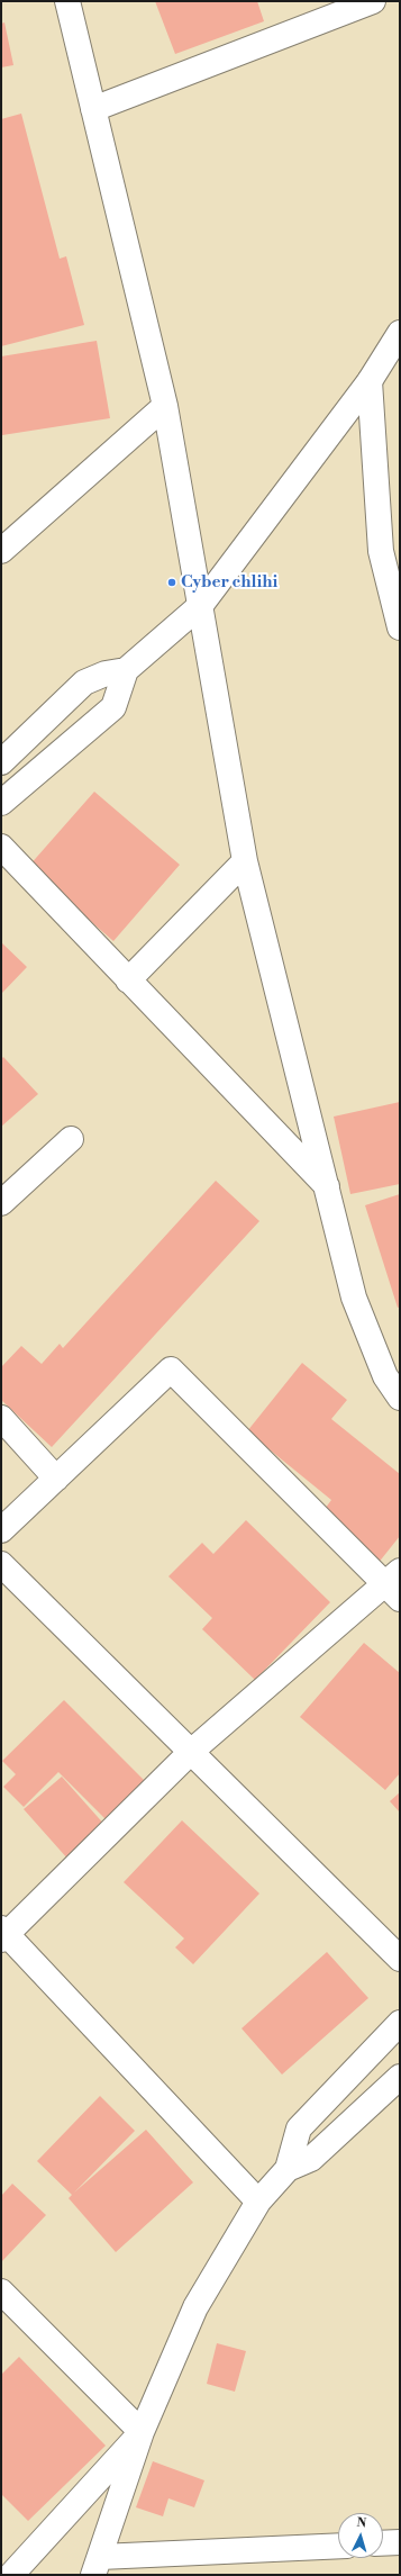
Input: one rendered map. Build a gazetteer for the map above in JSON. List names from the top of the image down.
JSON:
{
  "places": ["Cyber chlihi"],
  "north": "top"
}
